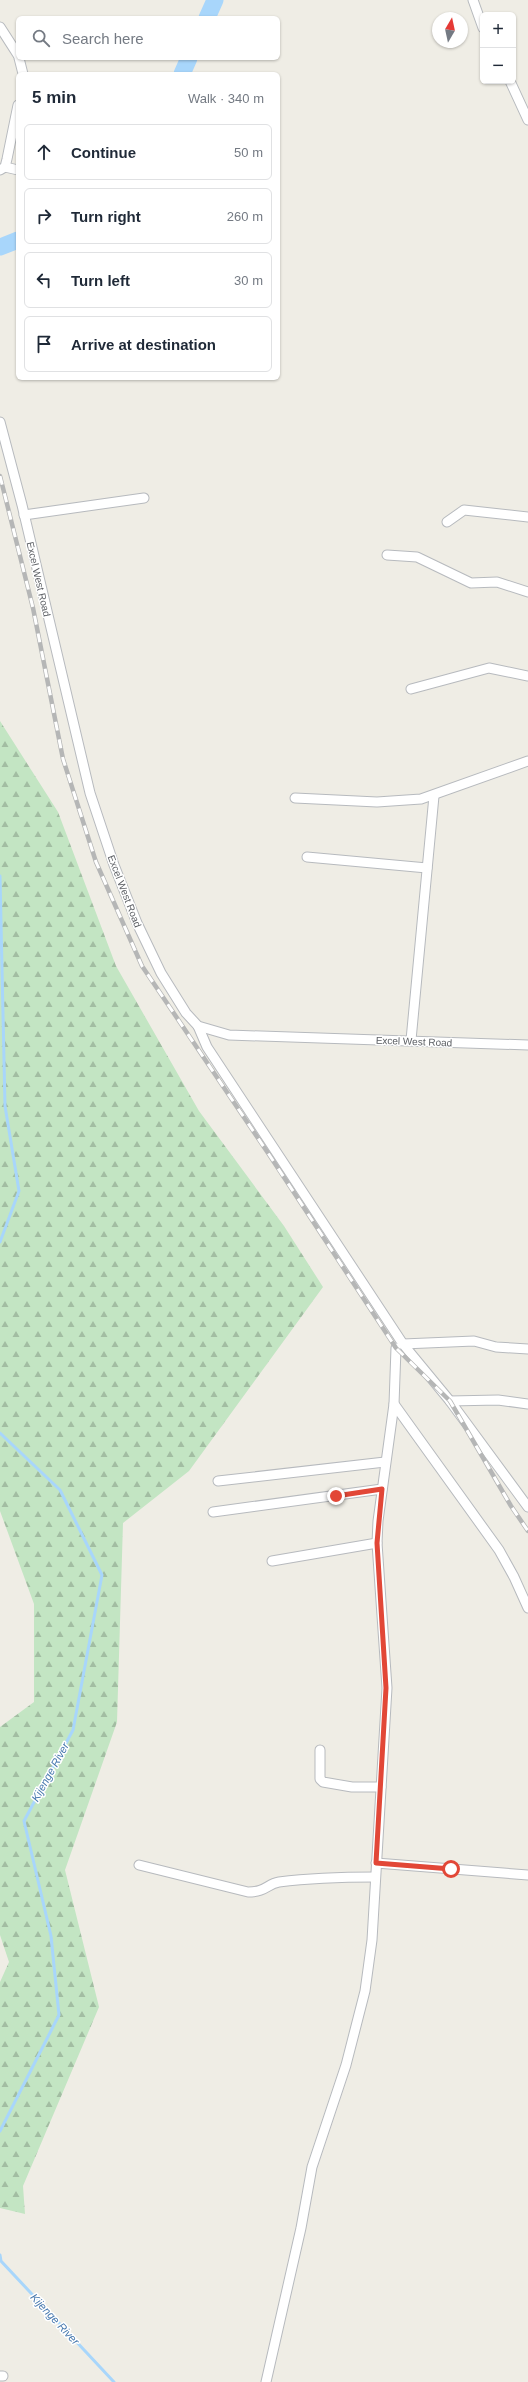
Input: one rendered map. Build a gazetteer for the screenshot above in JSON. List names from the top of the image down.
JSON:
{
  "streets": {
    "street": ["Excel West Road"]
  },
  "water": ["Kijenge River"],
  "north": "top",
  "page": {
    "map_buttons": ["+", "−"],
    "search": "Search here",
    "heading": ["5 min", "Walk · 340 m"],
    "list": [
      ["Continue", "50 m"],
      ["Turn right", "260 m"],
      ["Turn left", "30 m"],
      "Arrive at destination"
    ]
  }
}
